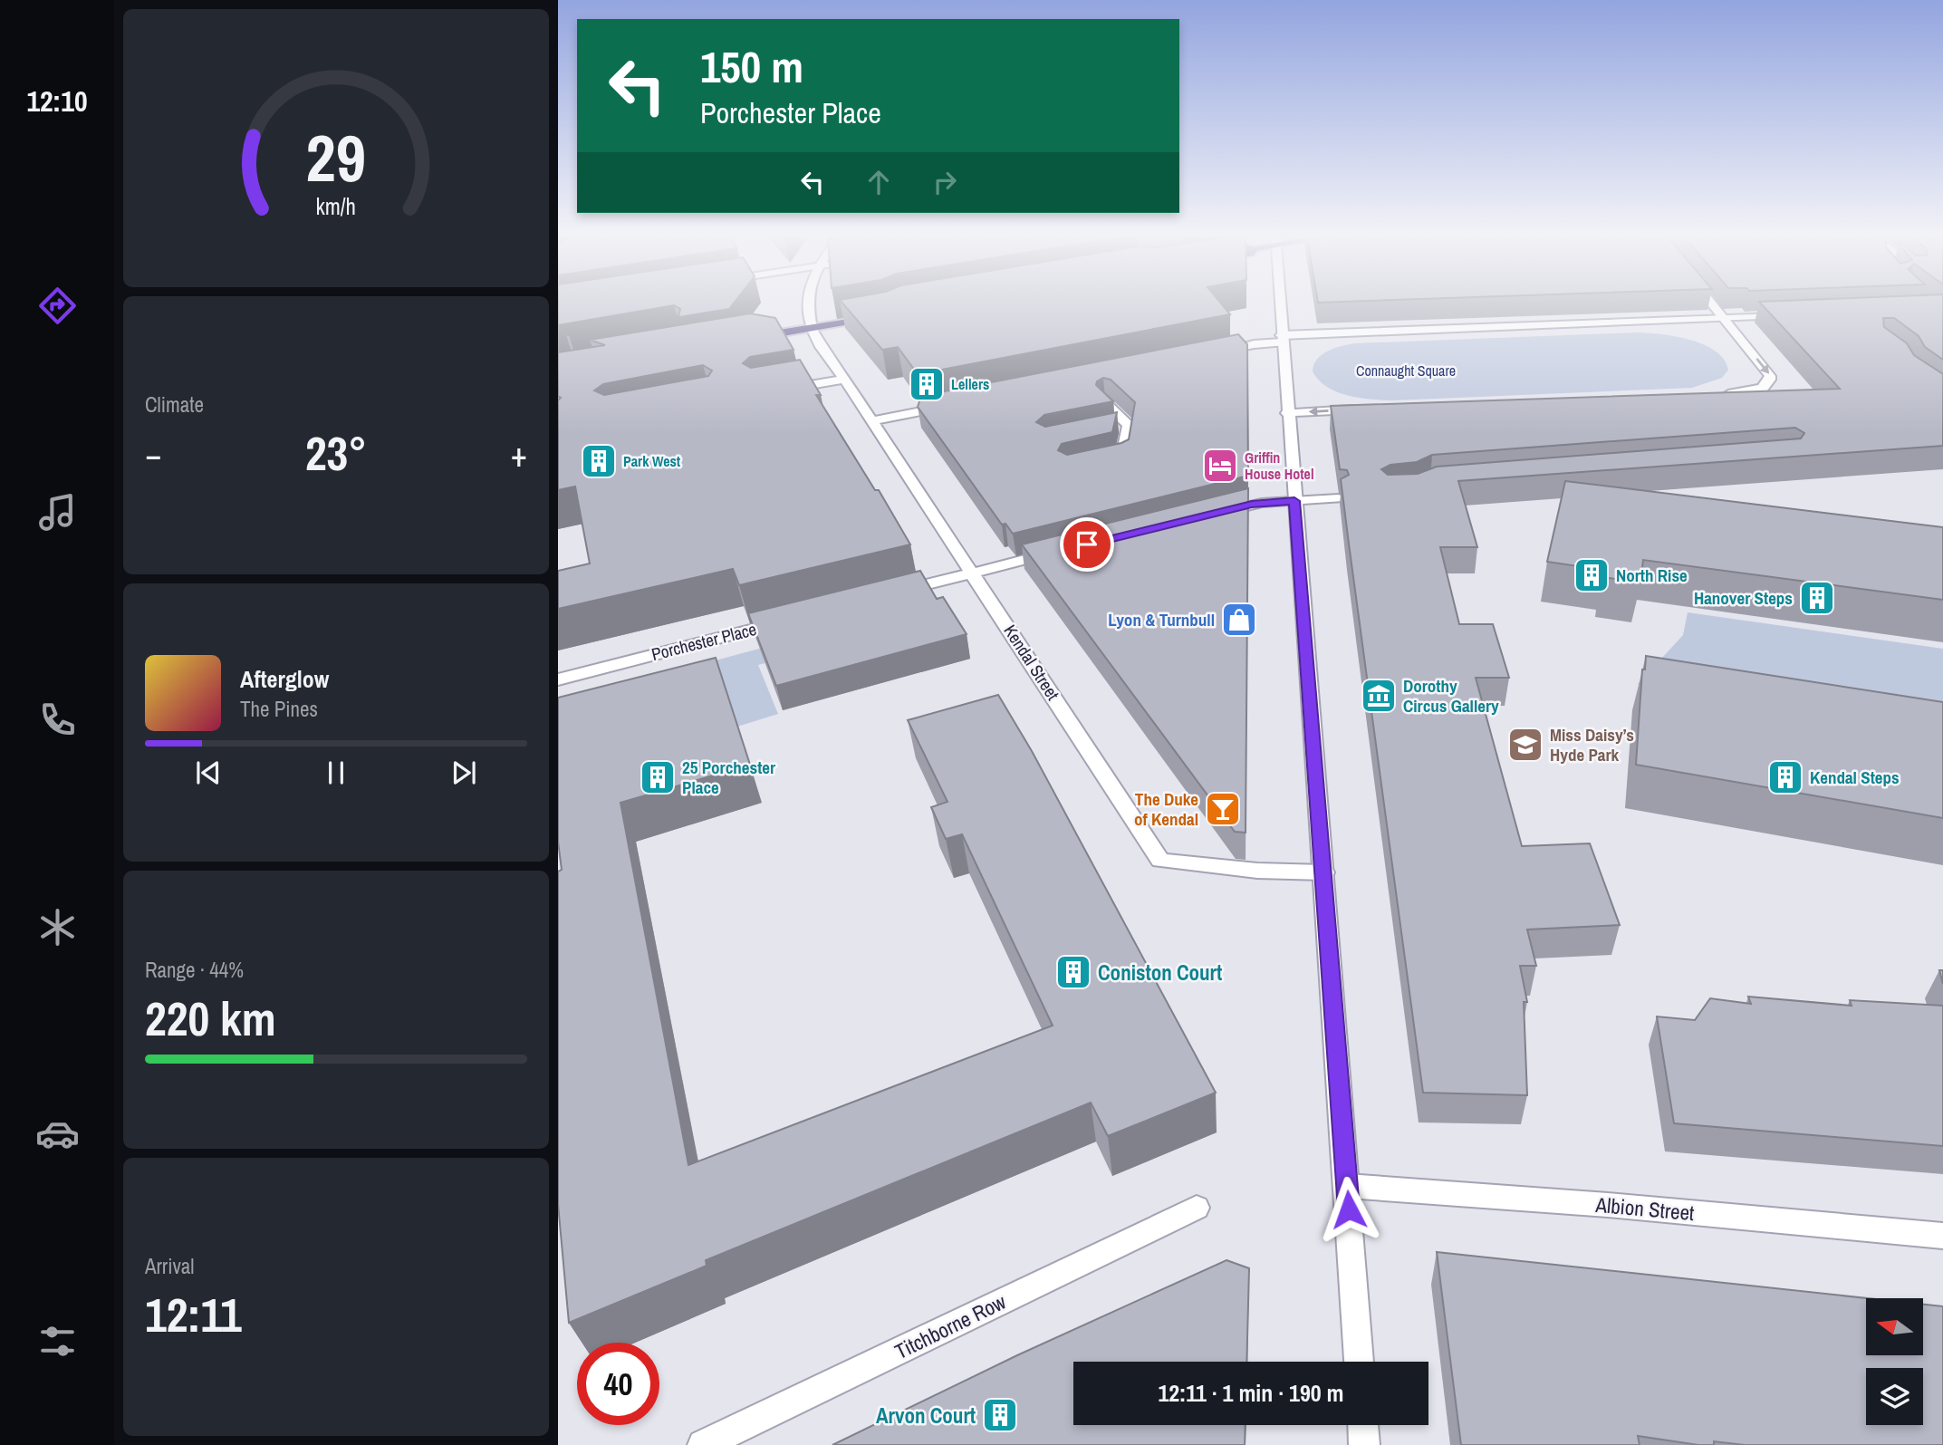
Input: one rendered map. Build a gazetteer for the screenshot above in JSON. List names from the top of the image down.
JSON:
{
  "streets": {
    "street": [
      "Porchester Place",
      "Kendal Street",
      "Albion Street",
      "Titchborne Row"
    ]
  },
  "parks": ["Connaught Square"],
  "places": {
    "building": [
      "Lellers",
      "Park West",
      "North Rise",
      "Hanover Steps",
      "25 Porchester Place",
      "Kendal Steps",
      "Coniston Court",
      "Arvon Court"
    ],
    "hotel": ["Griffin House Hotel"],
    "shop": ["Lyon & Turnbull"],
    "museum": ["Dorothy Circus Gallery"],
    "school or university": ["Miss Daisy’s Hyde Park"],
    "bar": ["The Duke of Kendal"]
  },
  "north": "left",
  "page": {
    "tabs": "12:10",
    "turn": ["150 m", "Porchester Place"],
    "tile": [
      "Climate",
      ["Range · 44%", "220 km"],
      ["Arrival", "12:11"]
    ],
    "heat": ["−", "23°", "+"],
    "song": ["Afterglow", "The Pines"],
    "limit": "40",
    "trip": "12:11 · 1 min · 190 m",
    "gauge": ["29", "km/h"]
  }
}
